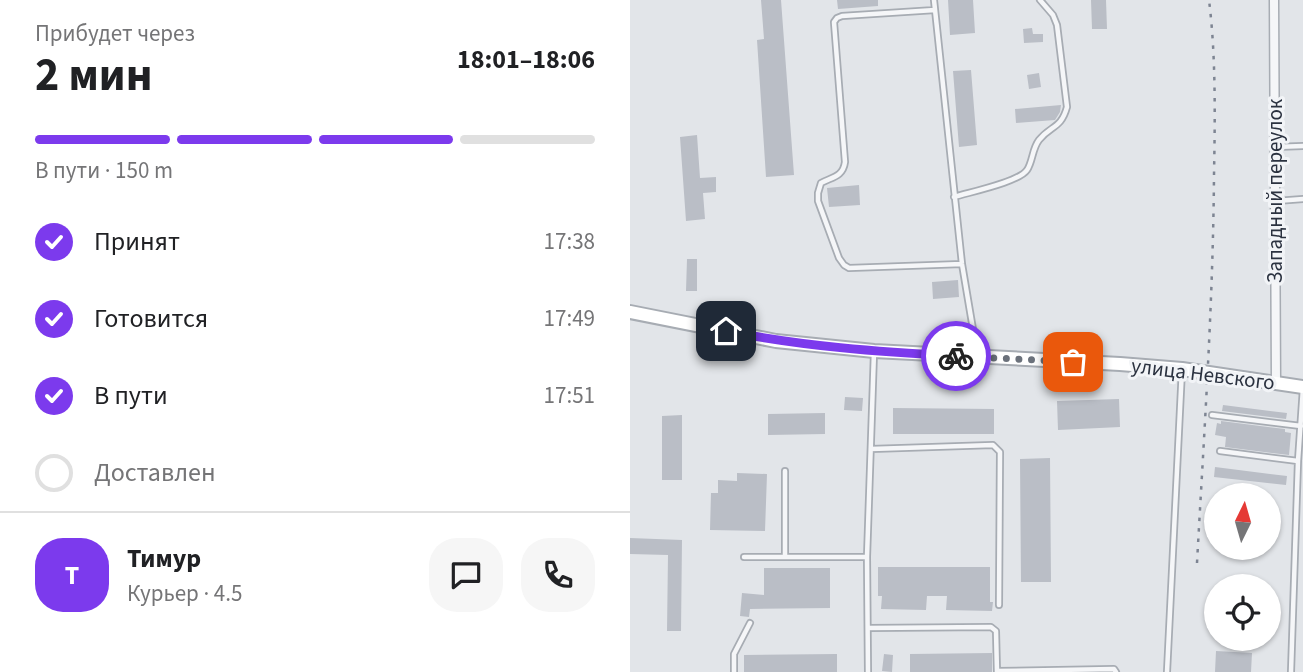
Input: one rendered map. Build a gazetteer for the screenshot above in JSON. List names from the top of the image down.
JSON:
{
  "streets": {
    "main road": ["улица Невского"],
    "street": ["Западный переулок"]
  },
  "crossings": [
    ["Западный переулок", "улица Невского"]
  ],
  "north": "top",
  "page": {
    "heading": ["2 мин", "Прибудет через", "18:01–18:06"],
    "panel": ["Тимур", "Курьер · 4.5"],
    "bar": "В пути · 150 m",
    "list": [
      ["Принят", "17:38"],
      ["Готовится", "17:49"],
      ["В пути", "17:51"],
      "Доставлен"
    ],
    "round": "Т"
  }
}
